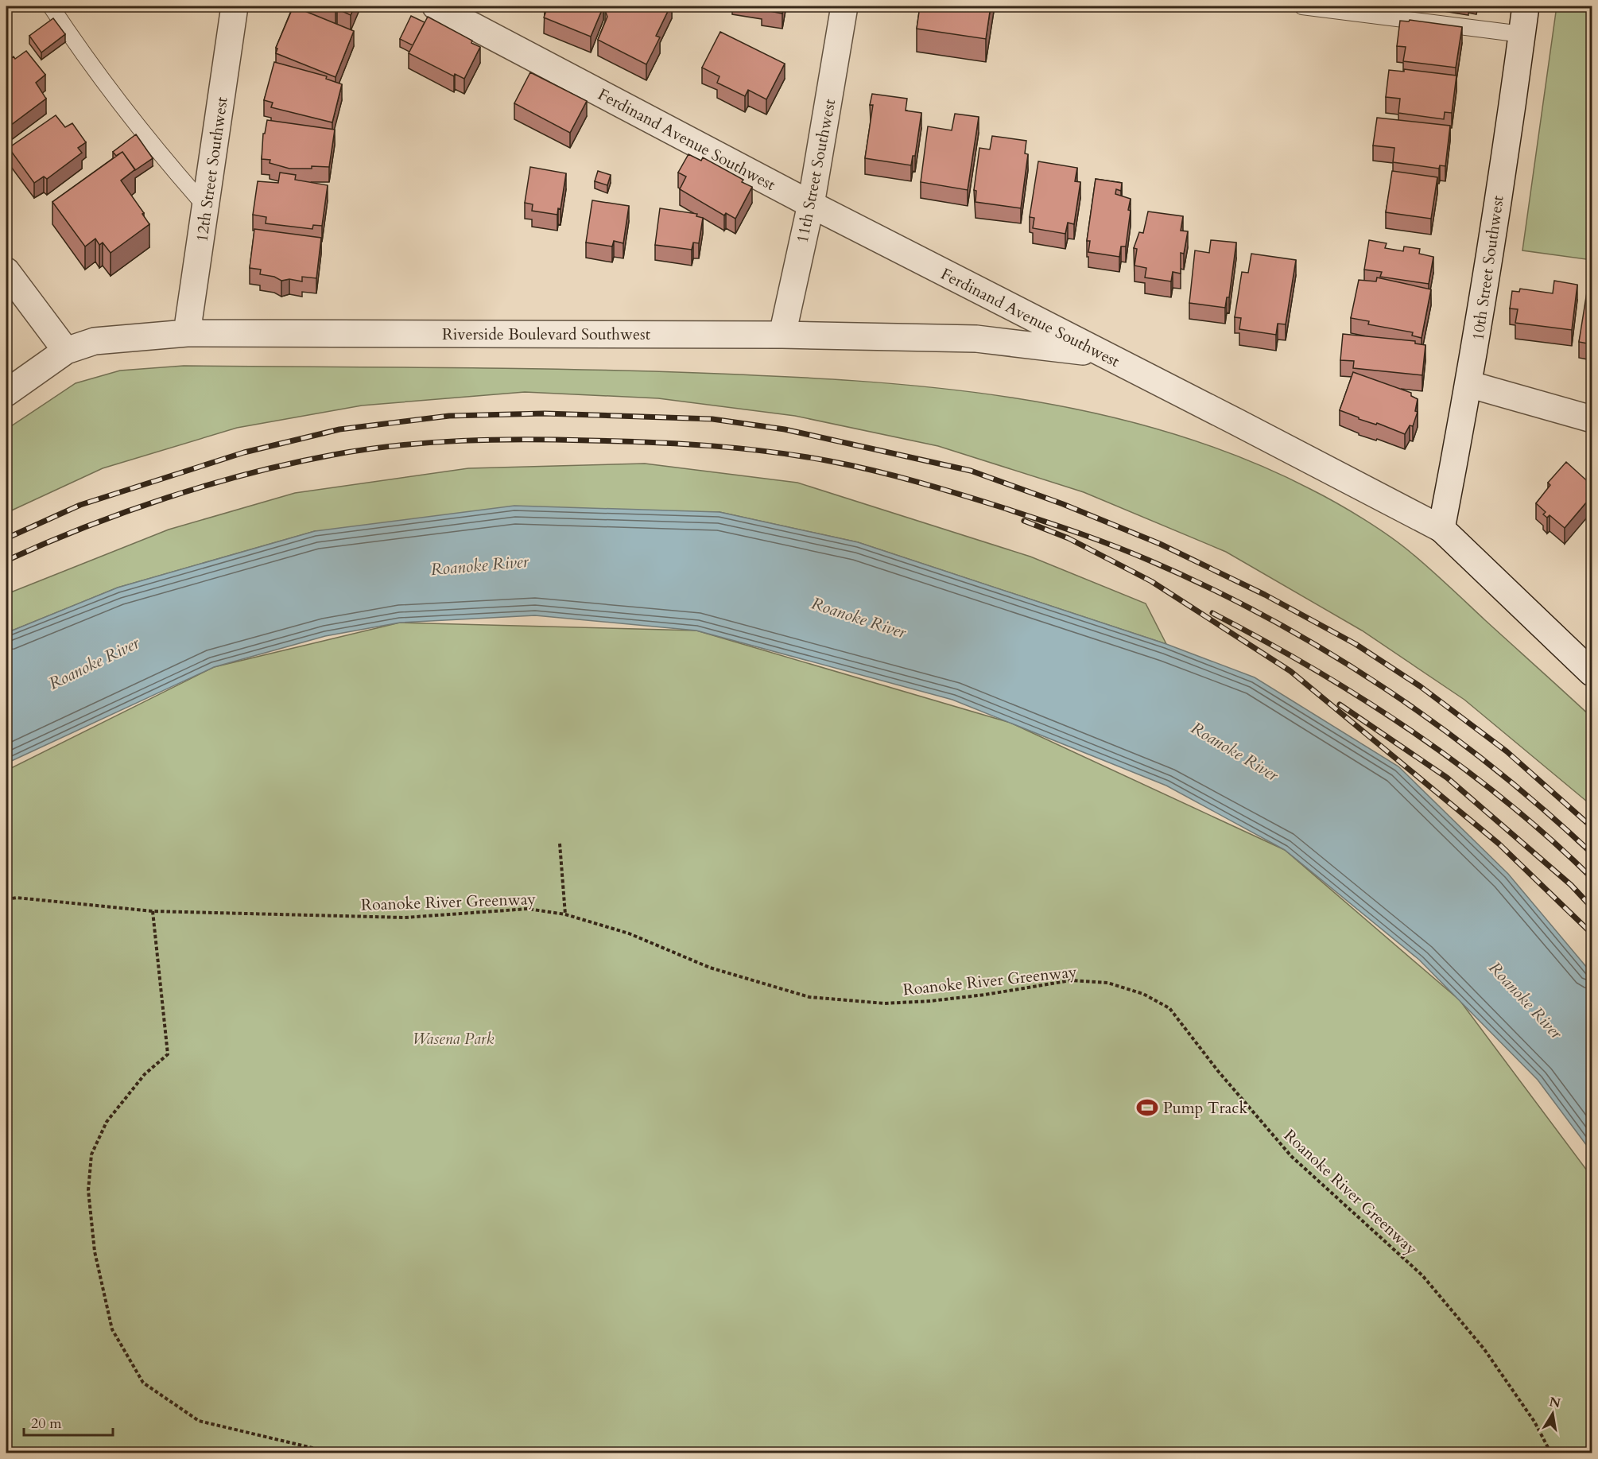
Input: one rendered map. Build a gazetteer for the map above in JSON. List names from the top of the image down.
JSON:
{
  "streets": {
    "street": [
      "Ferdinand Avenue Southwest",
      "12th Street Southwest",
      "11th Street Southwest",
      "10th Street Southwest",
      "Riverside Boulevard Southwest"
    ],
    "path": ["Roanoke River Greenway"]
  },
  "crossings": [
    ["Ferdinand Avenue Southwest", "11th Street Southwest"],
    ["Ferdinand Avenue Southwest", "10th Street Southwest"],
    ["Ferdinand Avenue Southwest", "Riverside Boulevard Southwest"],
    ["12th Street Southwest", "Riverside Boulevard Southwest"],
    ["11th Street Southwest", "Riverside Boulevard Southwest"]
  ],
  "water": ["Roanoke River"],
  "parks": ["Wasena Park"],
  "places": {
    "sports": ["Pump Track"]
  },
  "scale_bar": "20 m",
  "north": "top"
}
